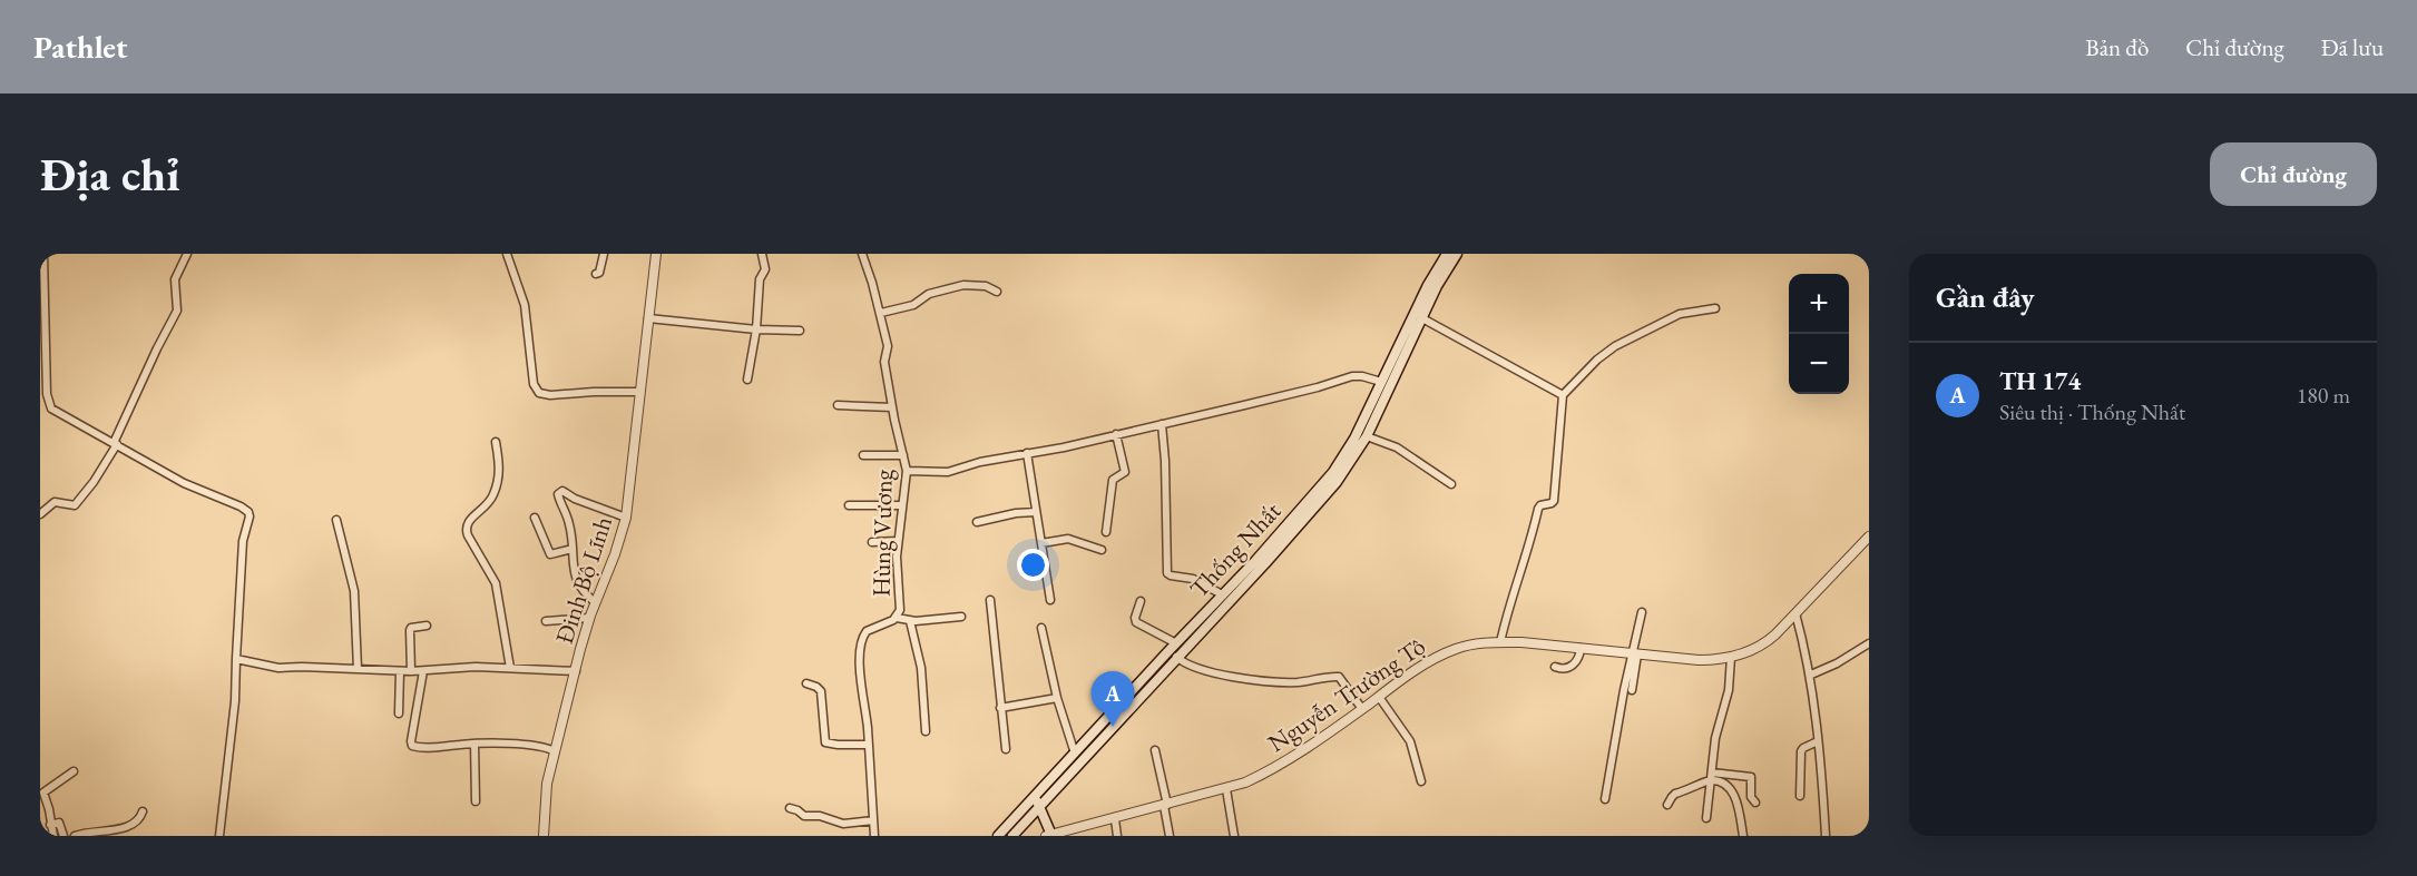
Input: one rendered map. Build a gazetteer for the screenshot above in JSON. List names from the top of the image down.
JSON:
{
  "streets": {
    "main road": ["Thống Nhất"],
    "street": ["Hùng Vương", "Đinh Bộ Lĩnh", "Nguyễn Trường Tộ"]
  },
  "page": {
    "header": "Pathlet",
    "nav": ["Bản đồ", "Chỉ đường", "Đã lưu"],
    "buttons": "Chỉ đường",
    "title": "Địa chỉ",
    "heading": "Gần đây",
    "map_buttons": ["+", "−"],
    "list": [
      {
        "mark": "A",
        "name": "TH 174",
        "note": "Siêu thị · Thống Nhất",
        "value": "180 m"
      }
    ],
    "pins": "A"
  }
}
